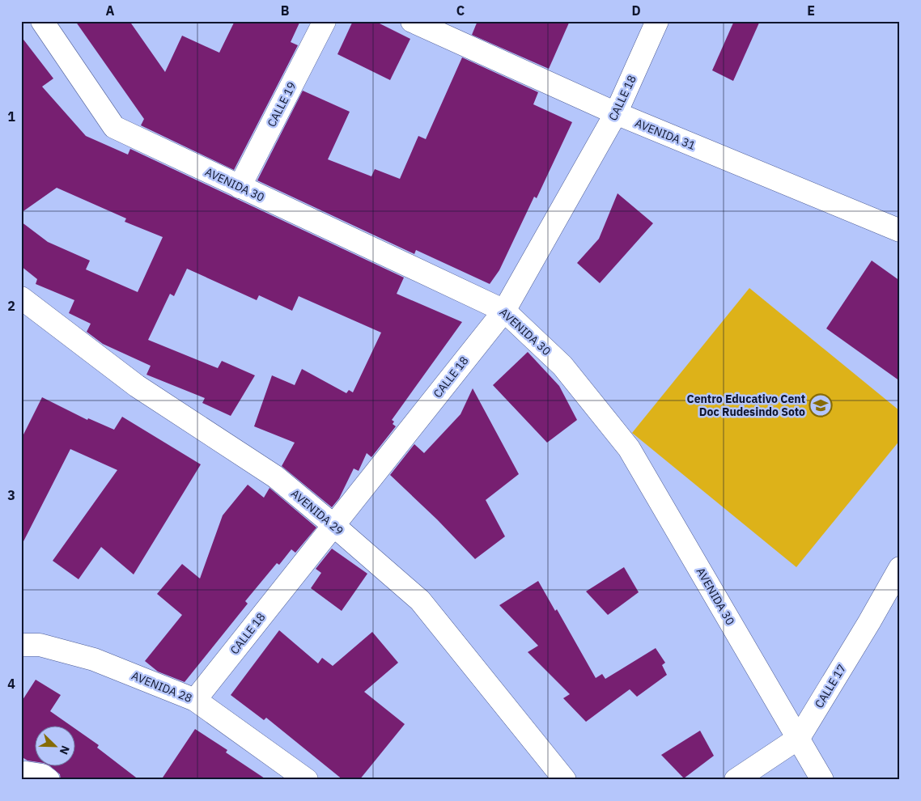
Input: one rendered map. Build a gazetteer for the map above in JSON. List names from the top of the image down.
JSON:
{
  "streets": {
    "street": [
      "CALLE 18",
      "CALLE 19",
      "AVENIDA 31",
      "AVENIDA 30",
      "AVENIDA 29",
      "CALLE 17",
      "AVENIDA 28"
    ]
  },
  "crossings": [
    ["CALLE 18", "AVENIDA 31"],
    ["CALLE 18", "AVENIDA 30"],
    ["CALLE 18", "AVENIDA 29"],
    ["CALLE 18", "AVENIDA 28"],
    ["CALLE 19", "AVENIDA 30"],
    ["AVENIDA 30", "CALLE 17"]
  ],
  "places": {
    "school or university": ["Centro Educativo Cent Doc Rudesindo Soto"]
  },
  "north": "bottom right",
  "grid": {
    "columns": [
      "A",
      "B",
      "C",
      "D",
      "E"
    ],
    "rows": [
      "1",
      "2",
      "3",
      "4"
    ]
  }
}
